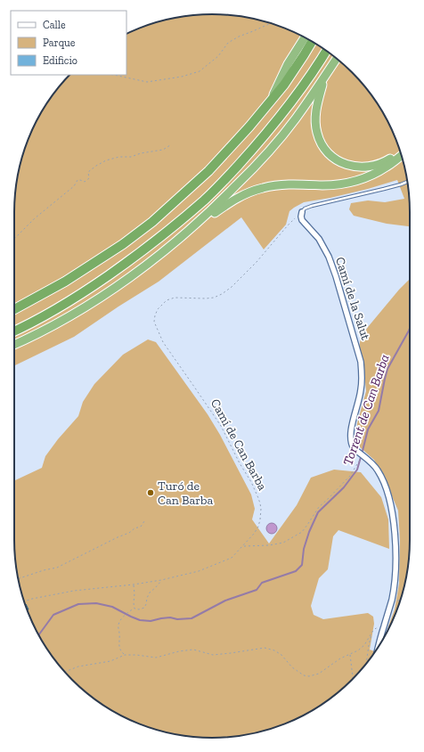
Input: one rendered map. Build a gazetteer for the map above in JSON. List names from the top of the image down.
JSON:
{
  "streets": {
    "street": ["Camí de la Salut"],
    "path": ["Camí de Can Barba"]
  },
  "crossings": [
    ["Camí de la Salut", "Camí de Can Barba"]
  ],
  "water": ["Torrent de Can Barba"],
  "places": ["Turó de Can Barba"],
  "legend": ["Calle", "Parque", "Edificio"]
}
